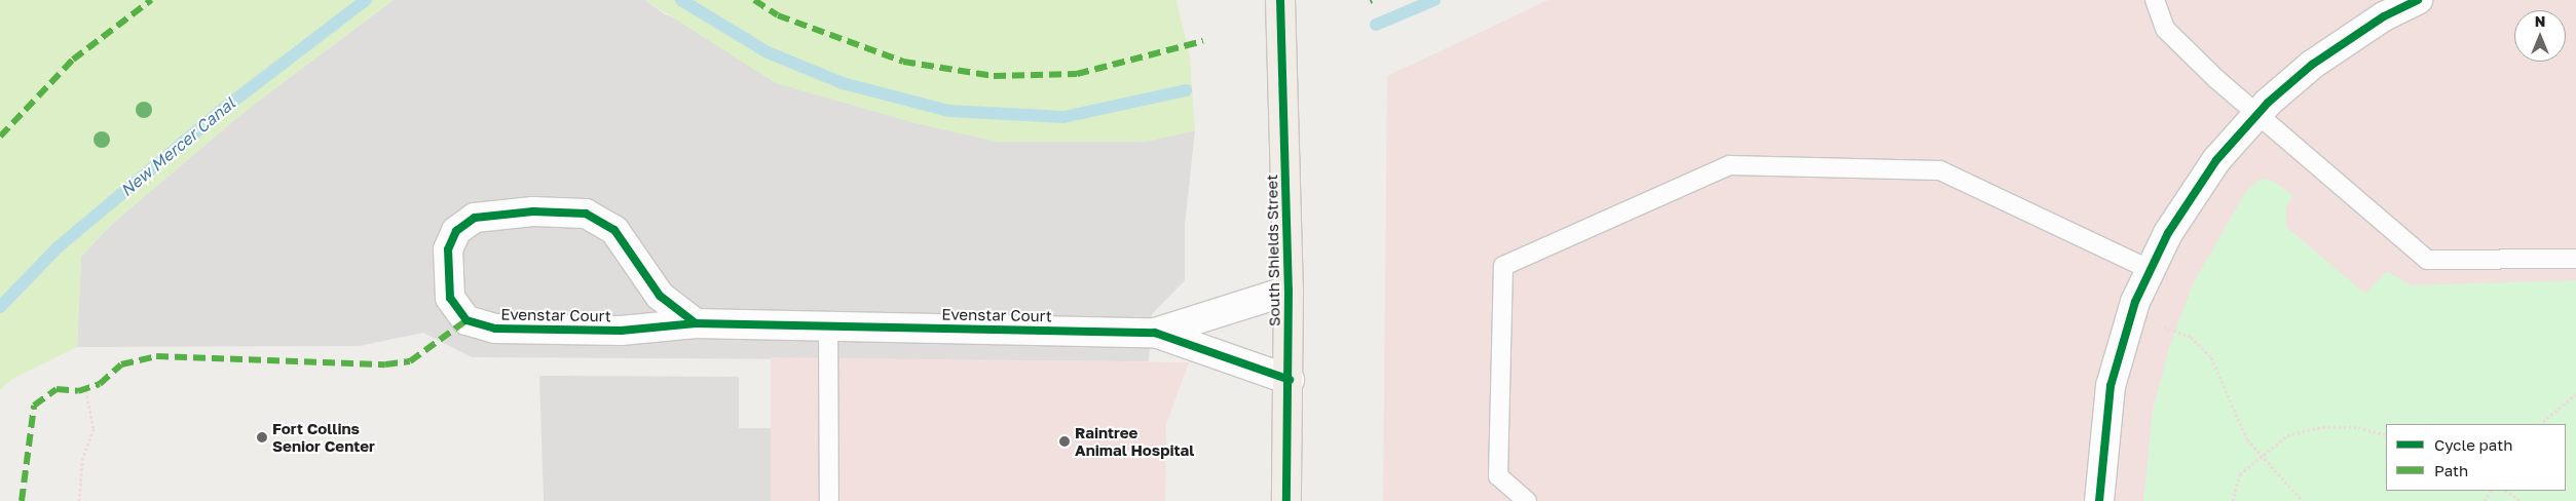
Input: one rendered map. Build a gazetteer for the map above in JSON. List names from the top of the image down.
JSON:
{
  "streets": {
    "main road": ["South Shields Street"],
    "street": ["Evenstar Court"]
  },
  "crossings": [
    ["South Shields Street", "Evenstar Court"]
  ],
  "water": ["New Mercer Canal"],
  "places": ["Fort Collins Senior Center", "Raintree Animal Hospital"],
  "legend": ["Cycle path", "Path"],
  "north": "top"
}
